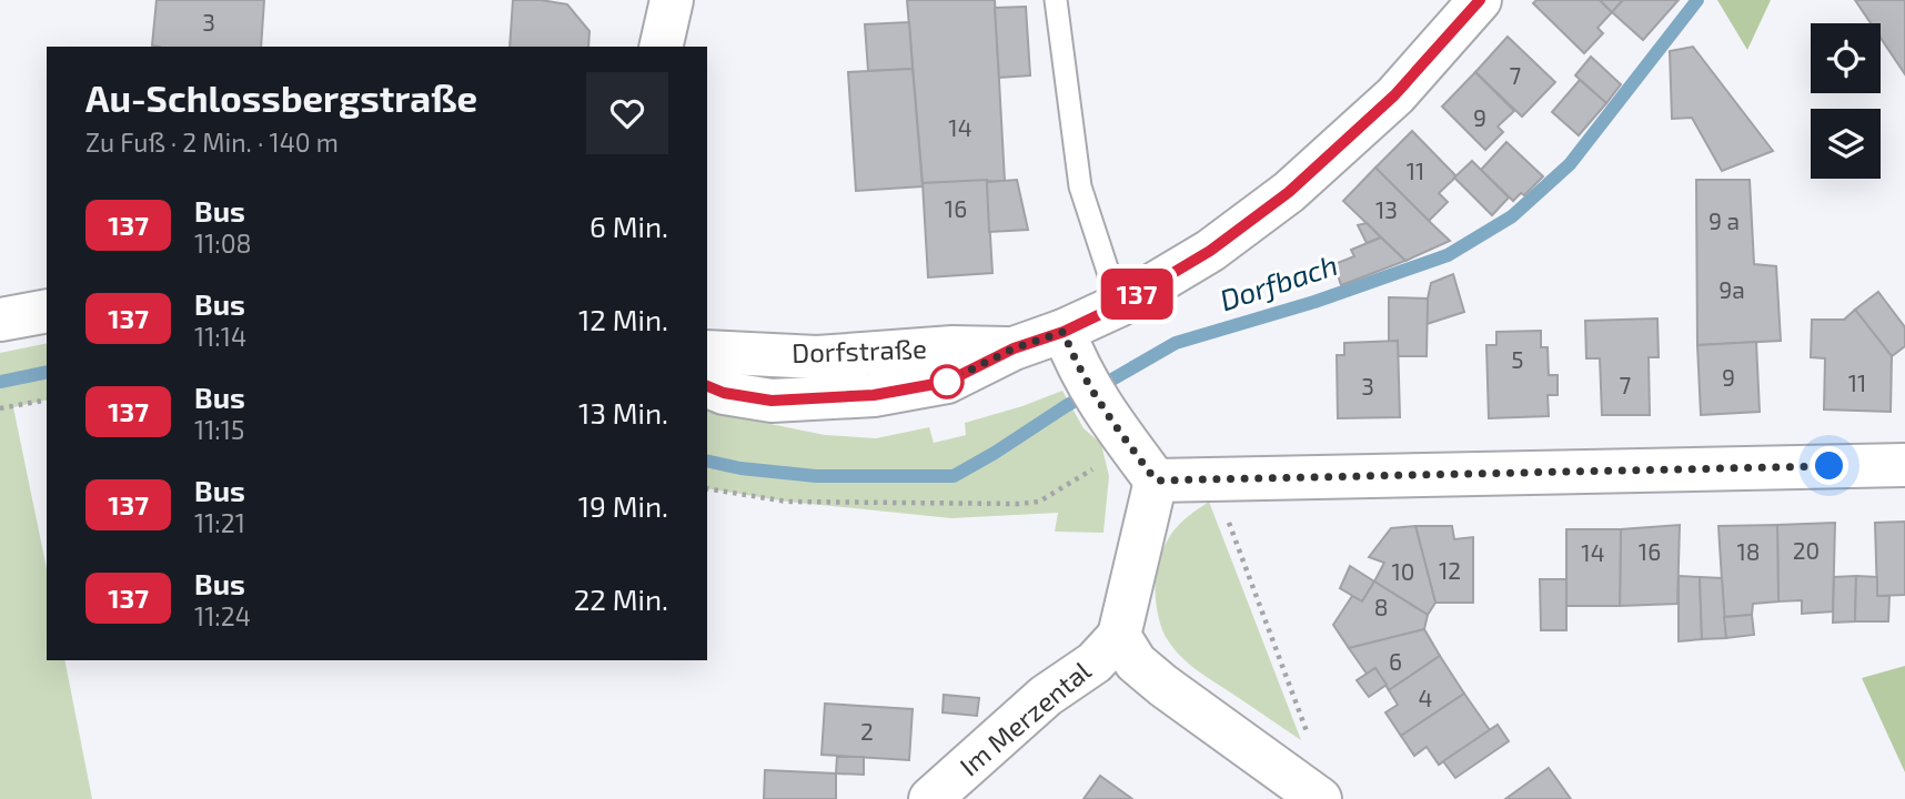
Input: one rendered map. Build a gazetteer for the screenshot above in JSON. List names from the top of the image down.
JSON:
{
  "streets": {
    "street": ["Dorfstraße", "Im Merzental"]
  },
  "water": ["Dorfbach"],
  "lines": ["bus line 137"],
  "house_numbers": [
    "3",
    "7",
    "9",
    "14",
    "11",
    "16",
    "13",
    "9 a",
    "9a",
    "5",
    "9",
    "11",
    "7",
    "3",
    "20",
    "16",
    "18",
    "14",
    "12",
    "10",
    "8",
    "6",
    "4",
    "2"
  ],
  "page": {
    "on_map": "137",
    "heading": ["Au-Schlossbergstraße", "Zu Fuß · 2 Min. · 140 m"],
    "list": [
      {
        "mark": "137",
        "name": "Bus",
        "note": "11:08",
        "value": "6 Min."
      },
      {
        "mark": "137",
        "name": "Bus",
        "note": "11:14",
        "value": "12 Min."
      },
      {
        "mark": "137",
        "name": "Bus",
        "note": "11:15",
        "value": "13 Min."
      },
      {
        "mark": "137",
        "name": "Bus",
        "note": "11:21",
        "value": "19 Min."
      },
      {
        "mark": "137",
        "name": "Bus",
        "note": "11:24",
        "value": "22 Min."
      }
    ]
  }
}
